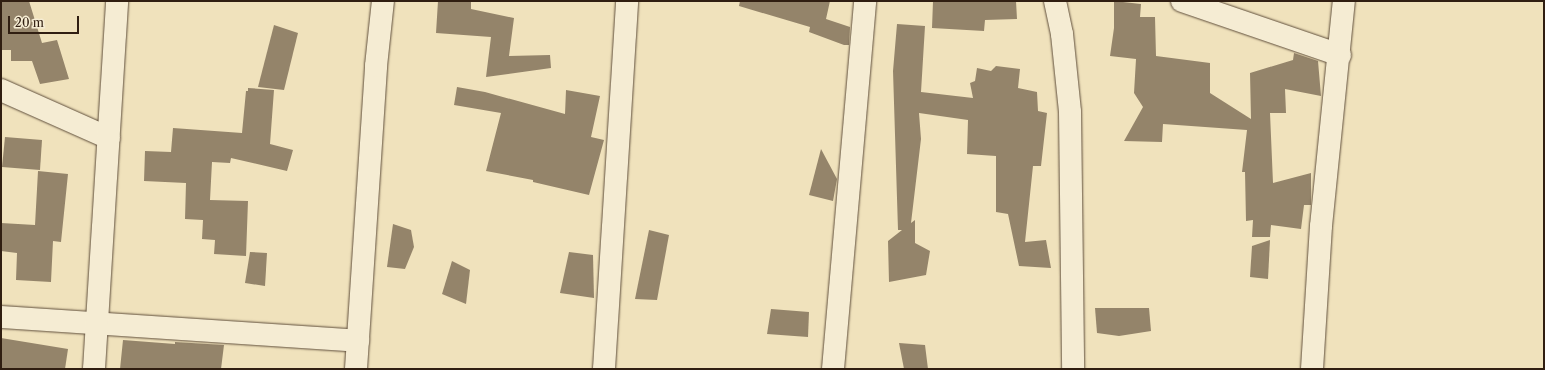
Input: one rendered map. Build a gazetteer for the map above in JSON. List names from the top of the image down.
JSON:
{
  "scale_bar": "20 m"
}
